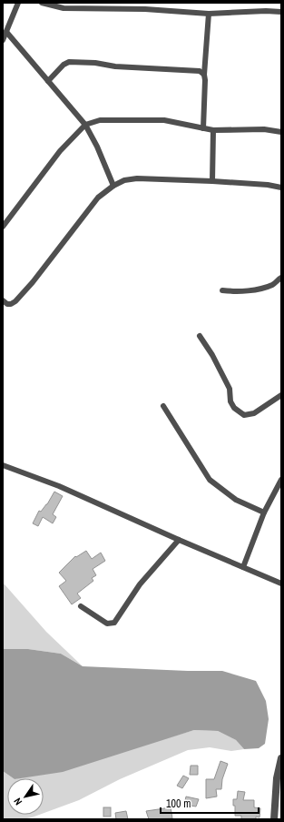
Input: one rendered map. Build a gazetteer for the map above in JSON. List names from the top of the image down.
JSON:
{
  "scale_bar": "100 m",
  "north": "bottom left"
}
